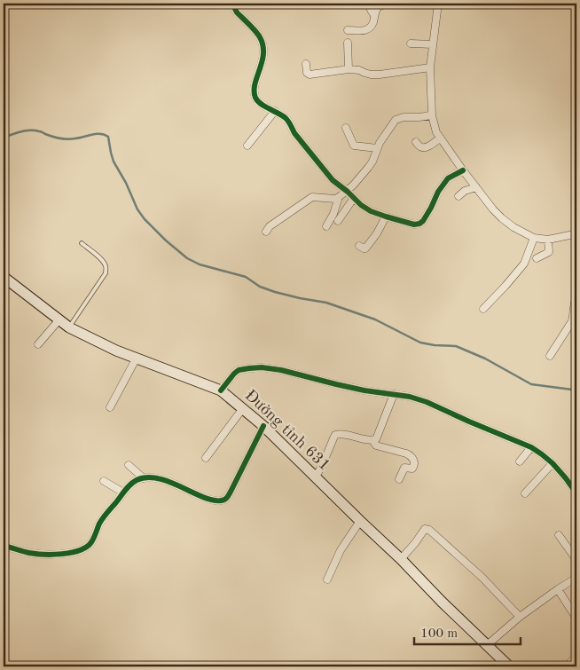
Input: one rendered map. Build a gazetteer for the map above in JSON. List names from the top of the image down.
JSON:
{
  "streets": {
    "main road": ["Đường tỉnh 631"]
  },
  "scale_bar": "100 m"
}
